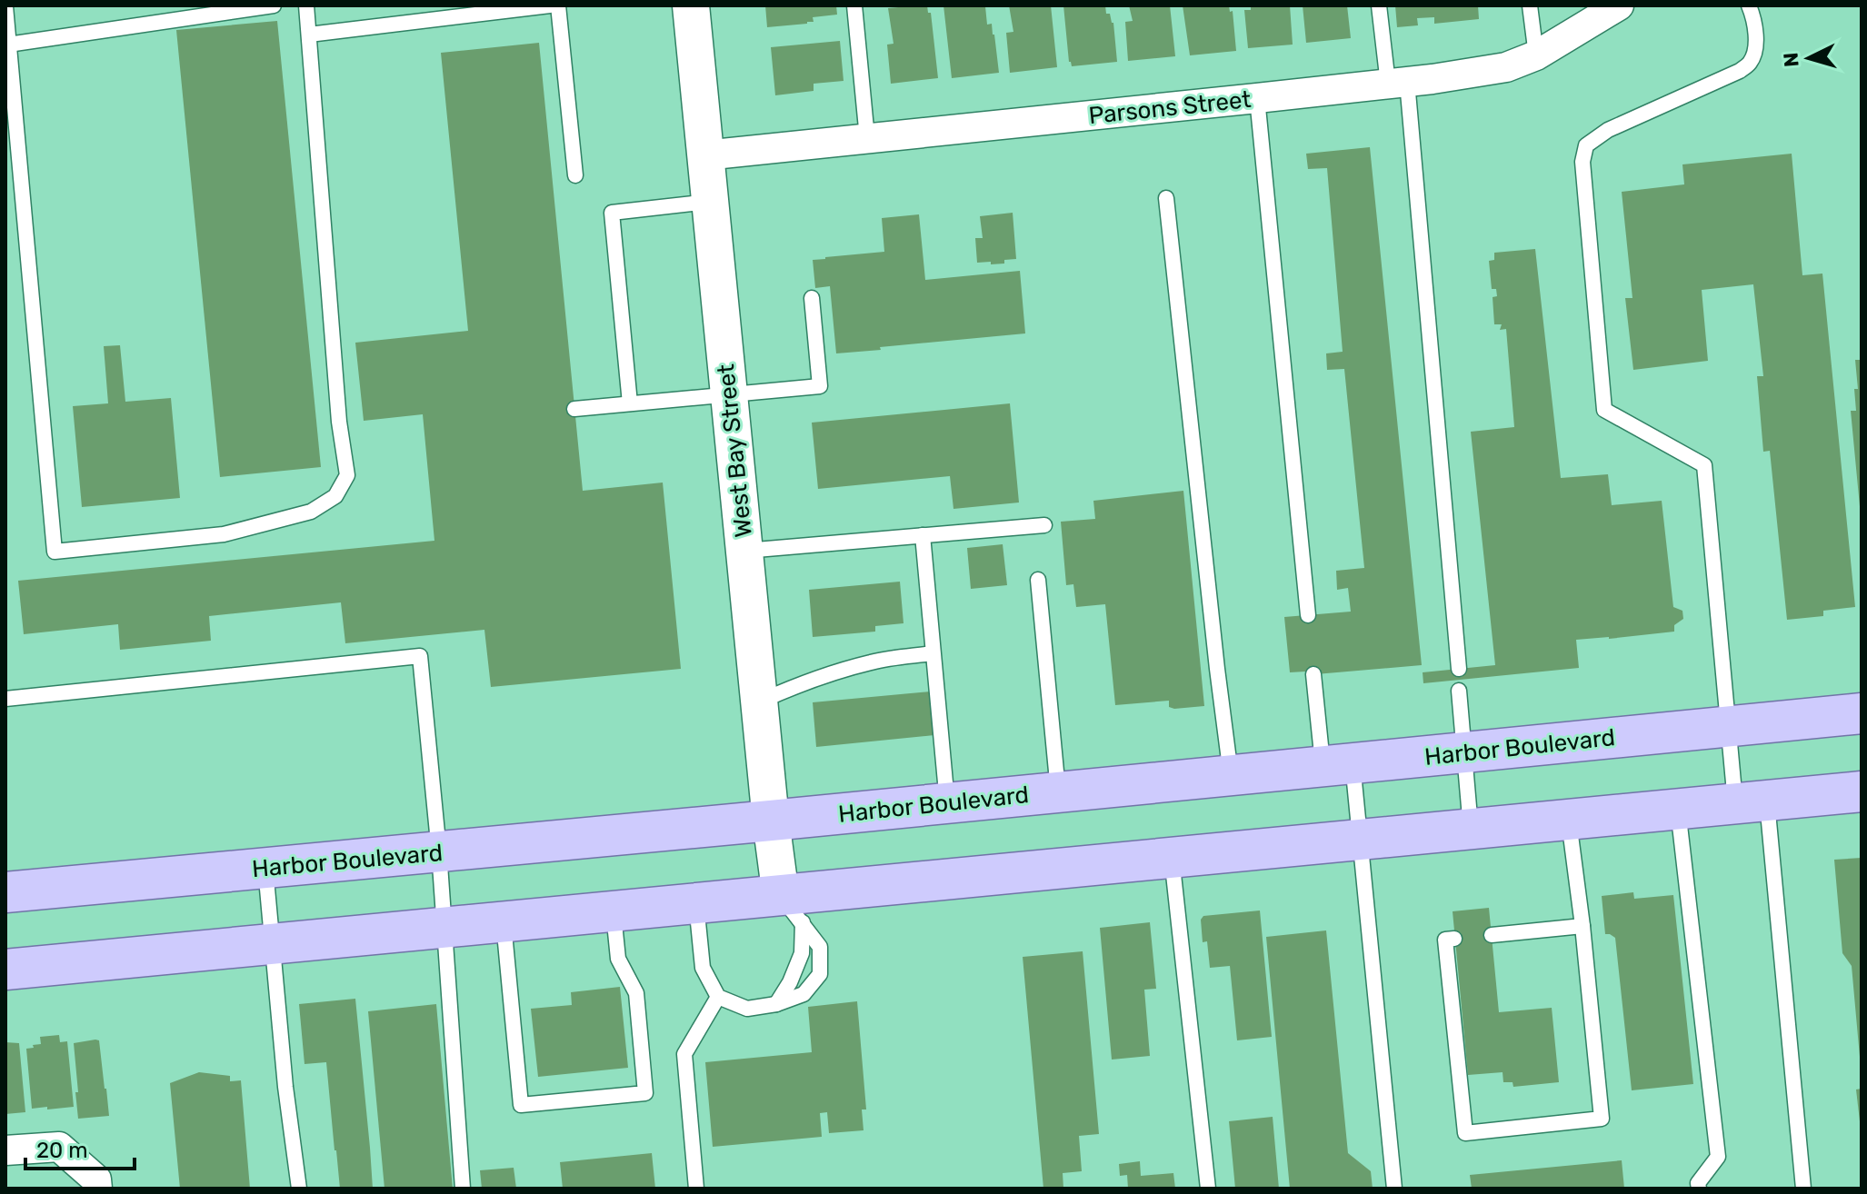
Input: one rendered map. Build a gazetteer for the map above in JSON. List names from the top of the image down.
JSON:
{
  "streets": {
    "main road": ["Harbor Boulevard"],
    "street": ["Parsons Street", "West Bay Street"]
  },
  "crossings": [
    ["Parsons Street", "West Bay Street"],
    ["West Bay Street", "Harbor Boulevard"]
  ],
  "scale_bar": "20 m",
  "north": "left"
}
